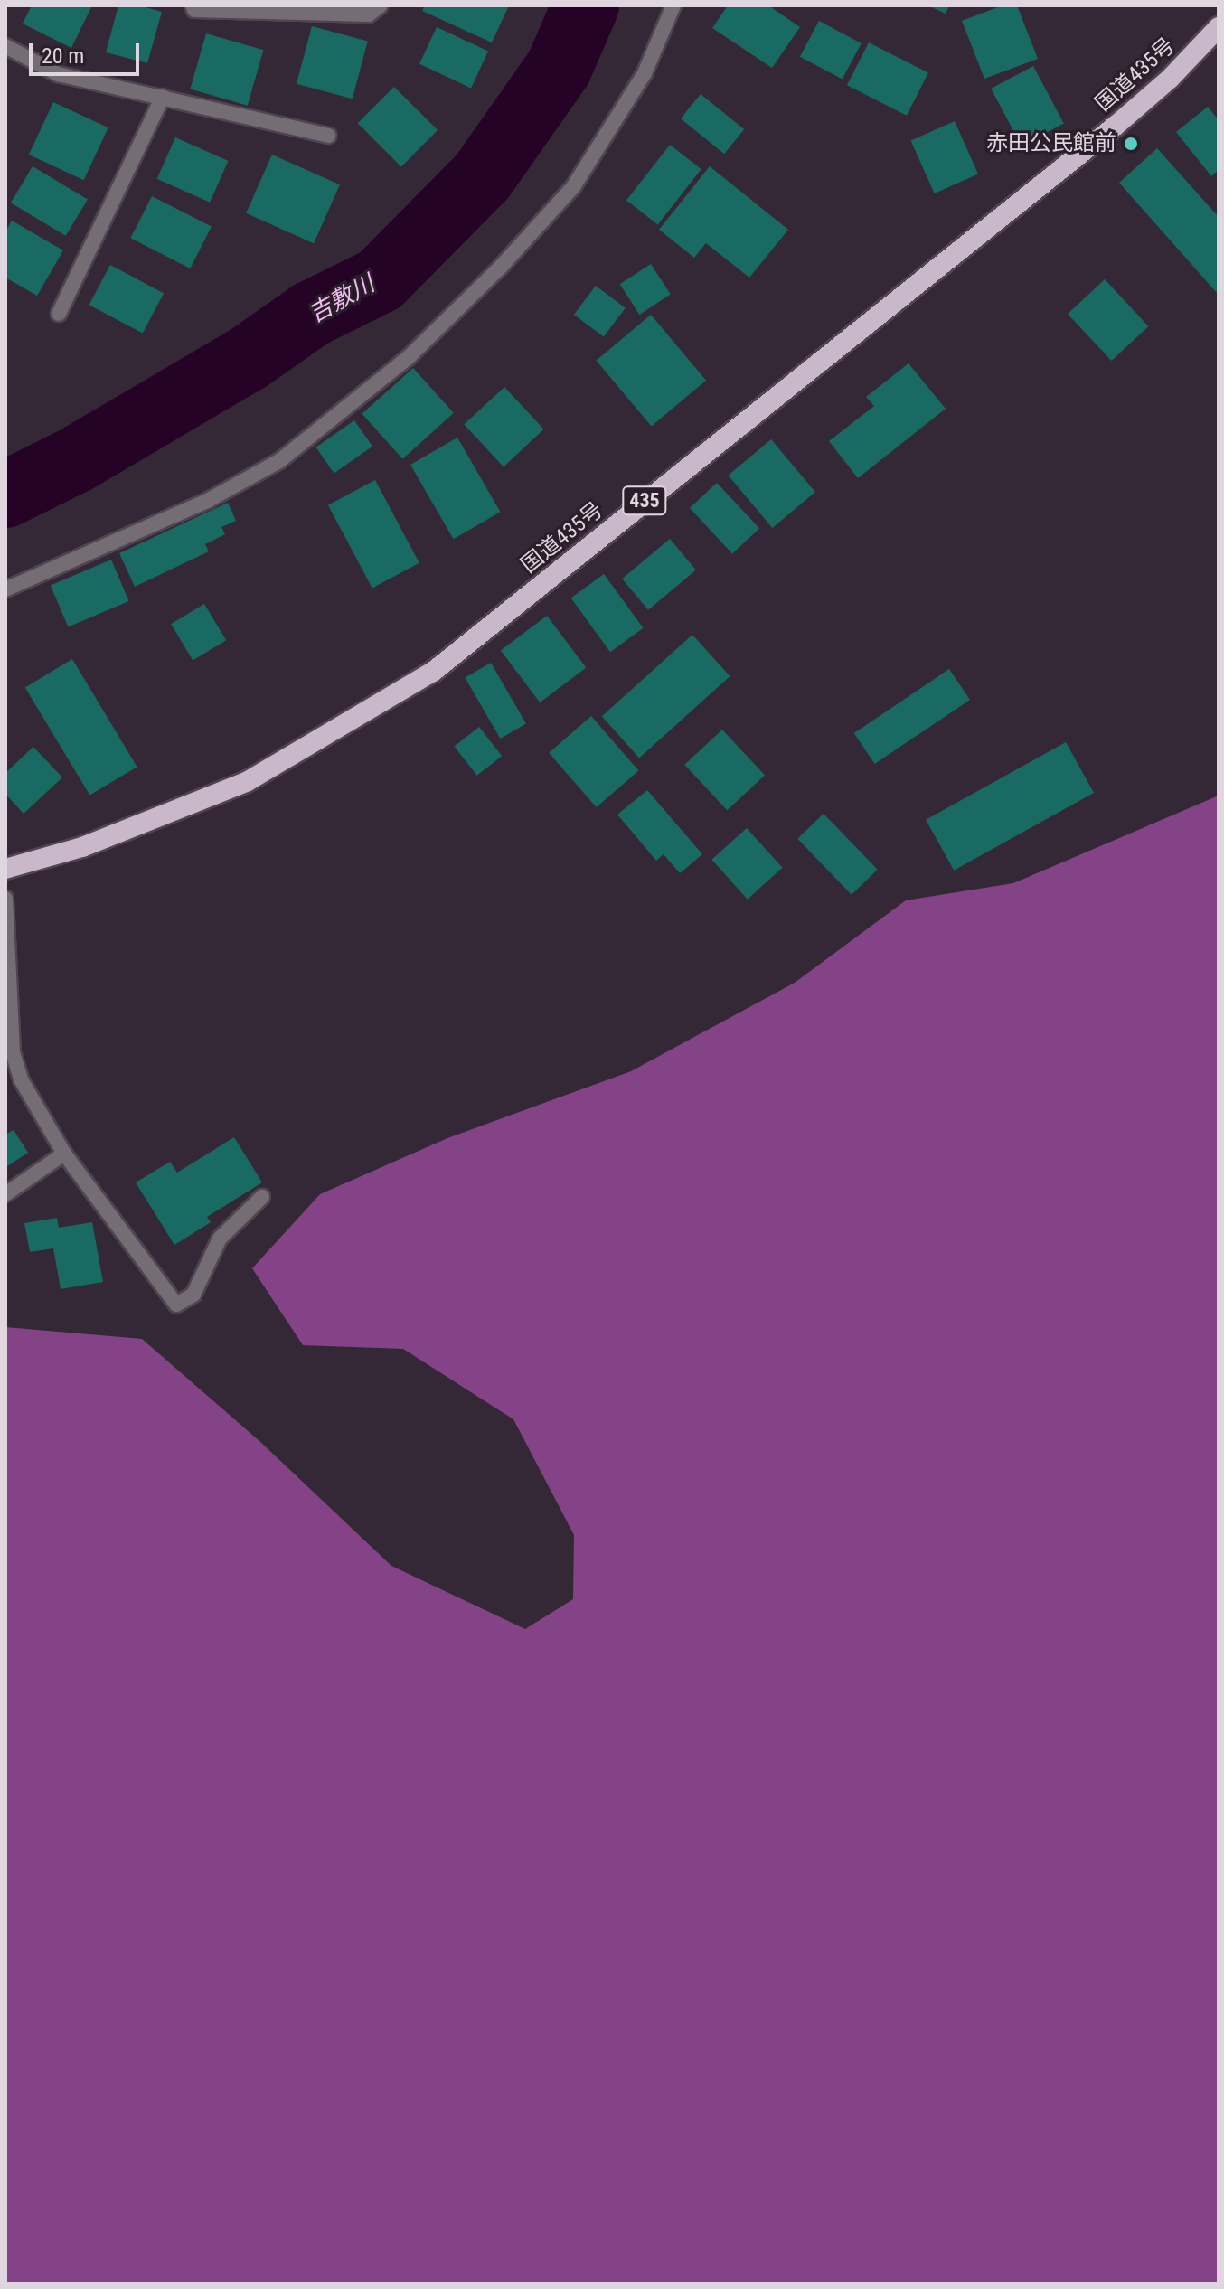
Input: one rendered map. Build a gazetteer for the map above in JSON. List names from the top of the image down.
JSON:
{
  "streets": {
    "highway": ["国道435号", "435"]
  },
  "water": ["吉敷川"],
  "places": ["赤田公民館前"],
  "scale_bar": "20 m"
}
